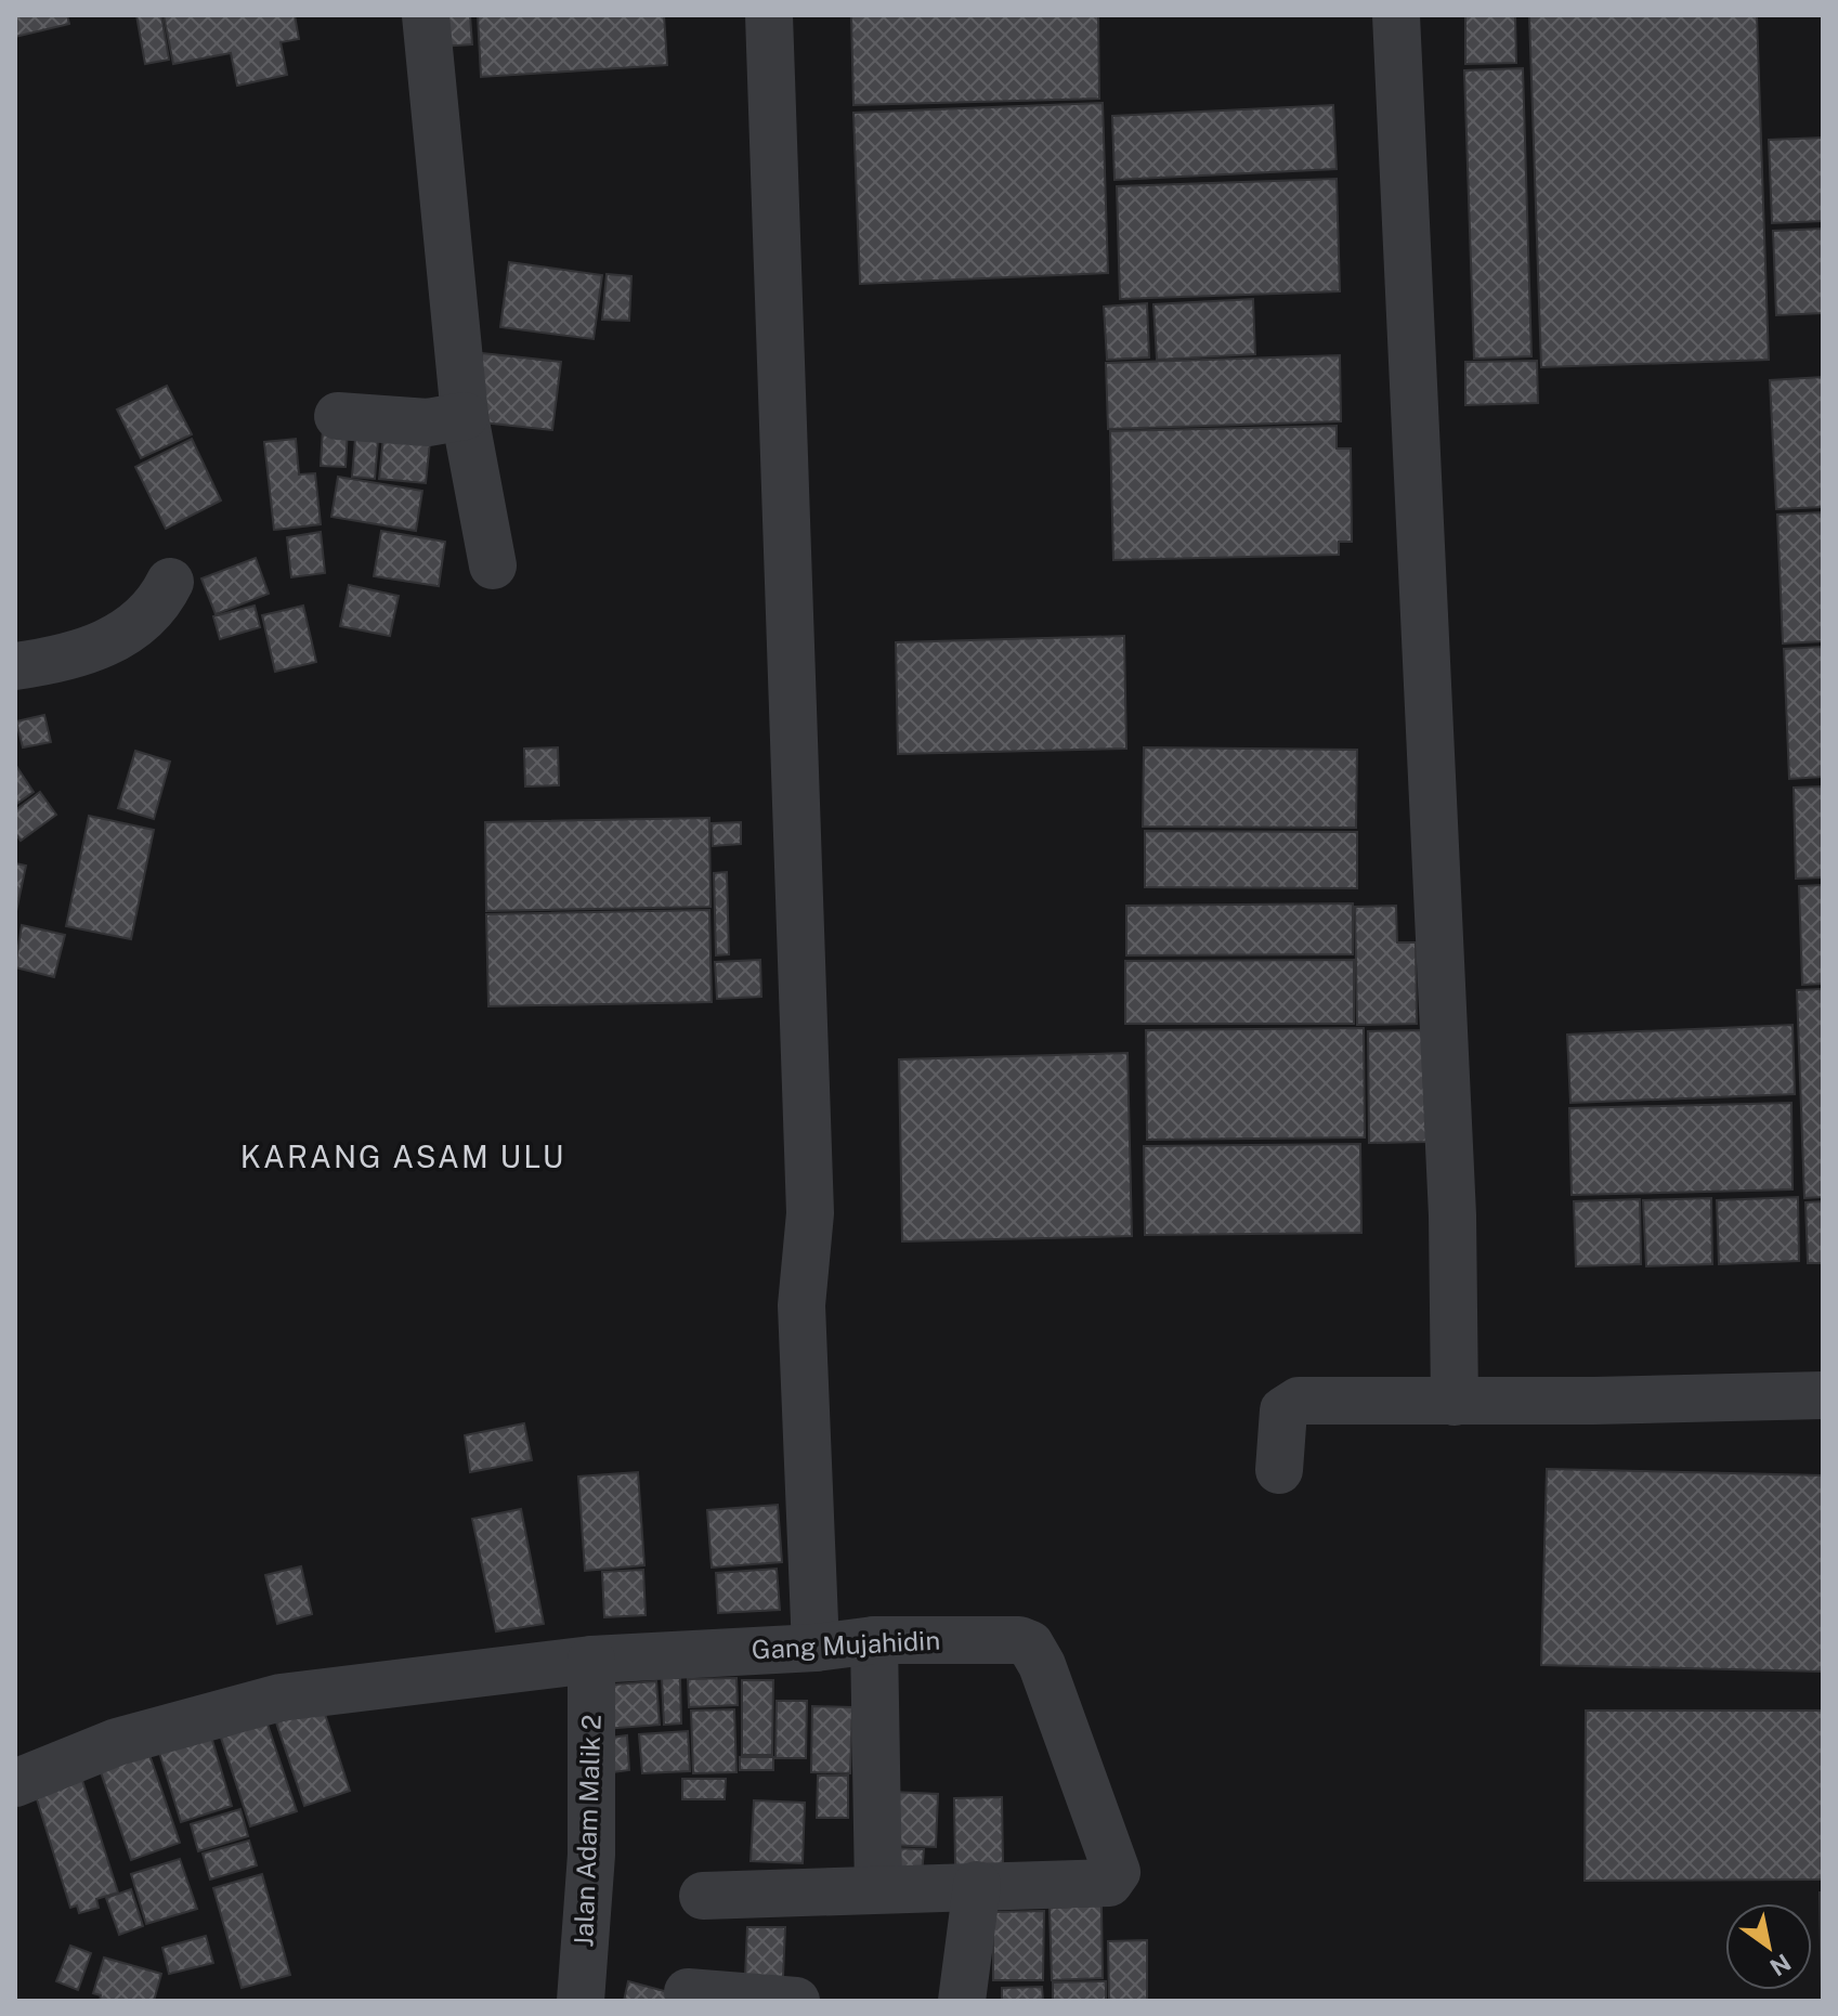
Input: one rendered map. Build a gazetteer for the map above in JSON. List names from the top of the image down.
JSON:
{
  "streets": {
    "street": ["Gang Mujahidin", "Jalan Adam Malik 2"]
  },
  "crossings": [
    ["Gang Mujahidin", "Jalan Adam Malik 2"]
  ],
  "districts": ["KARANG ASAM ULU"],
  "north": "bottom right"
}
